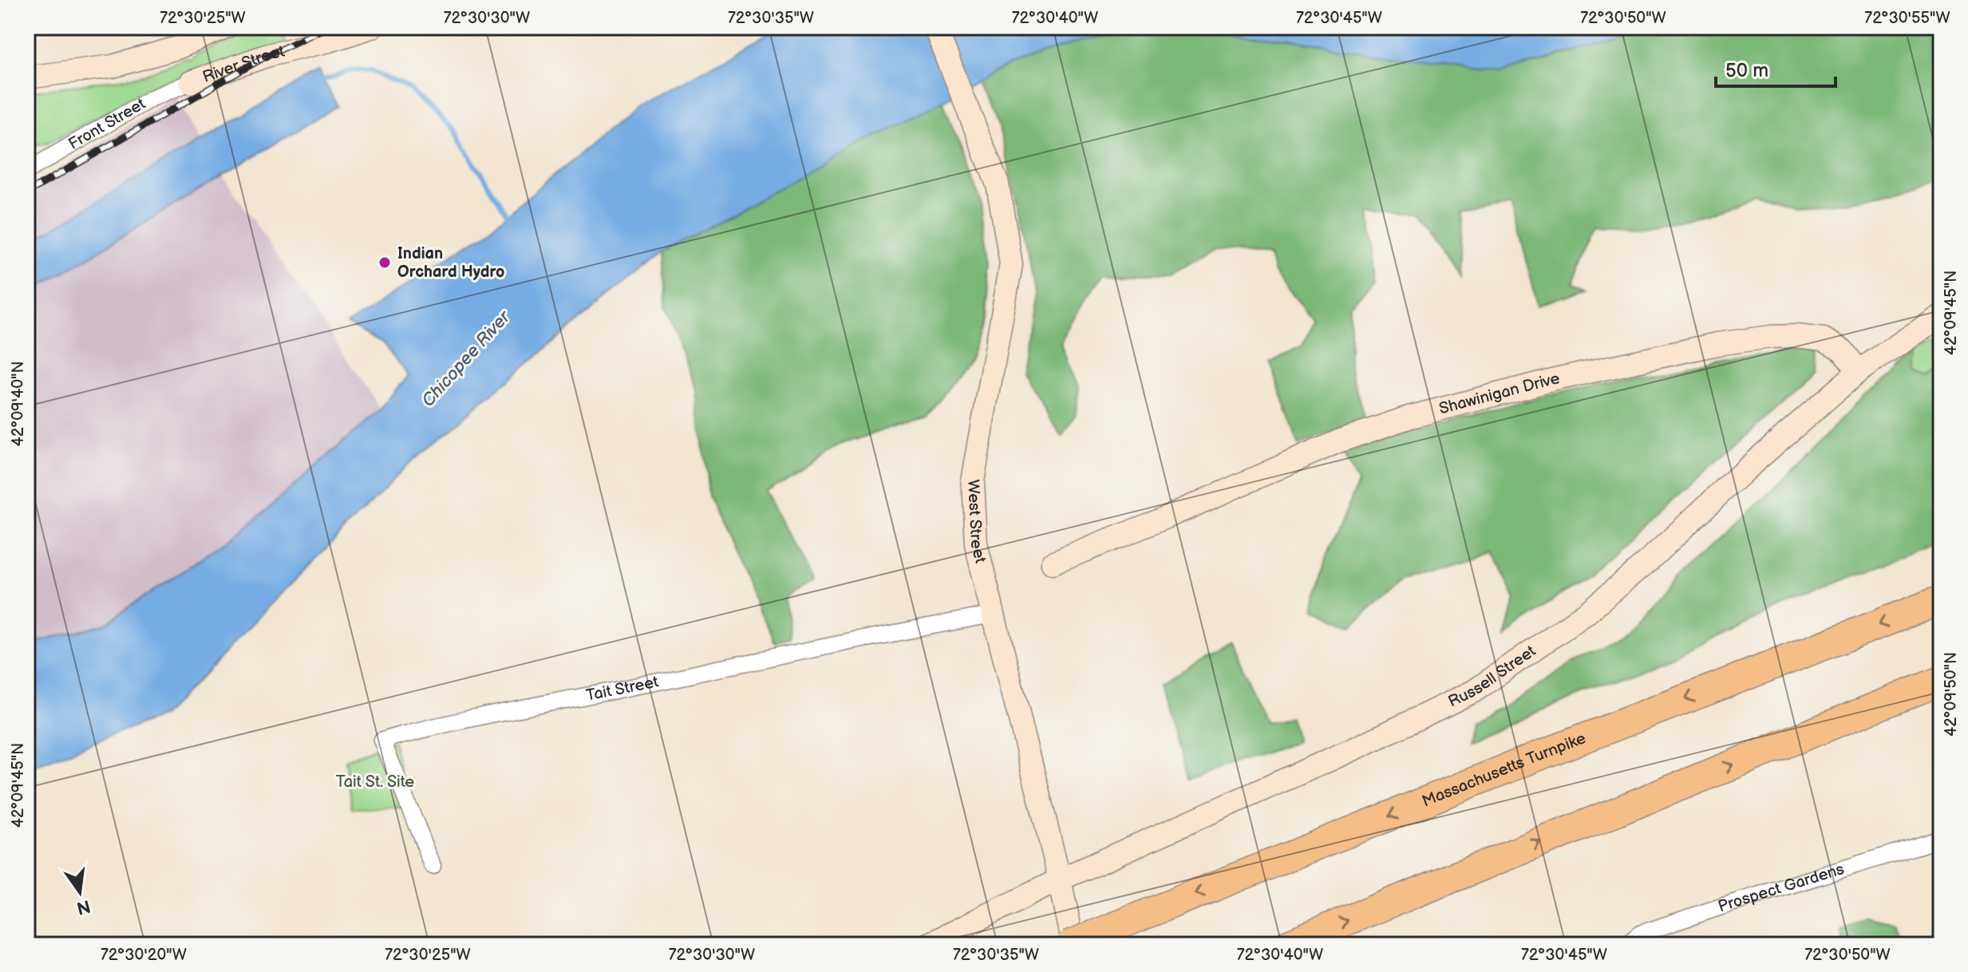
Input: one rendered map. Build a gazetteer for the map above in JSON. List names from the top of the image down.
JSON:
{
  "streets": {
    "highway": ["Massachusetts Turnpike"],
    "main road": [
      "River Street",
      "Shawinigan Drive",
      "West Street",
      "Russell Street"
    ],
    "street": ["Front Street", "Tait Street", "Prospect Gardens"]
  },
  "crossings": [
    ["River Street", "Front Street"],
    ["Shawinigan Drive", "Russell Street"],
    ["West Street", "Russell Street"],
    ["West Street", "Tait Street"],
    ["West Street", "Massachusetts Turnpike"]
  ],
  "water": ["Chicopee River"],
  "parks": ["Tait St. Site"],
  "places": ["Indian Orchard Hydro"],
  "scale_bar": "50 m",
  "north": "bottom",
  "coordinates": [
    "72°30'25\"W",
    "72°30'30\"W",
    "72°30'35\"W",
    "72°30'40\"W",
    "72°30'45\"W",
    "72°30'50\"W",
    "72°30'55\"W",
    "42°09'45\"N",
    "42°09'40\"N",
    "42°09'50\"N",
    "72°30'20\"W"
  ]
}
